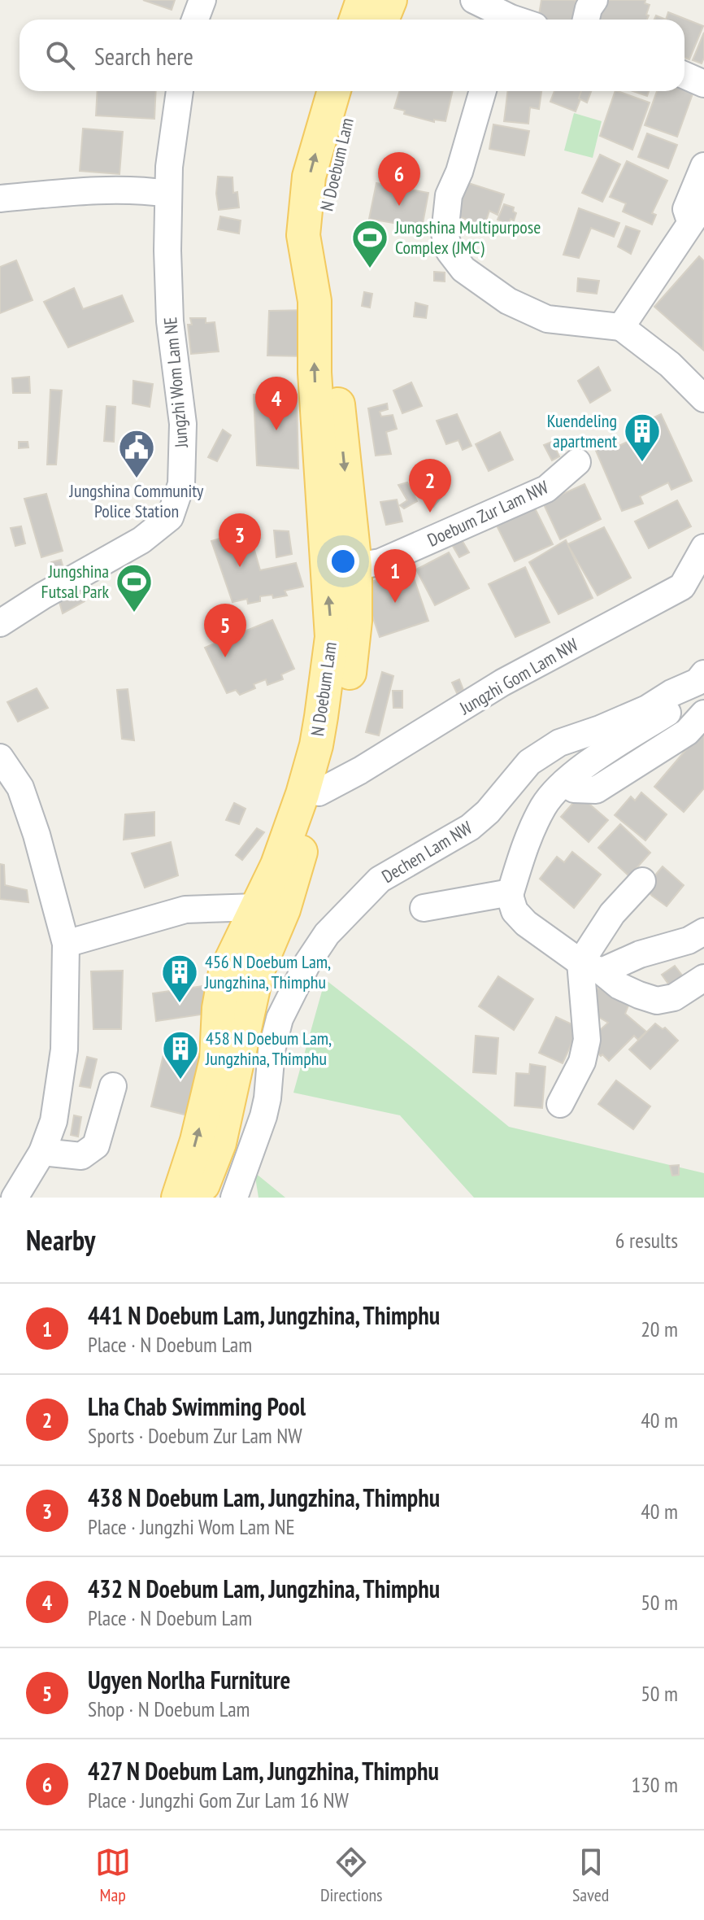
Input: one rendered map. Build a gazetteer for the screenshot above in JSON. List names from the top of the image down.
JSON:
{
  "streets": {
    "main road": ["N Doebum Lam"],
    "street": [
      "Jungzhi Wom Lam NE",
      "Doebum Zur Lam NW",
      "Jungzhi Gom Lam NW",
      "Dechen Lam NW"
    ]
  },
  "crossings": [
    ["N Doebum Lam", "Doebum Zur Lam NW"],
    ["N Doebum Lam", "Jungzhi Gom Lam NW"]
  ],
  "places": {
    "sports": ["Jungshina Multipurpose Complex (JMC)", "Jungshina Futsal Park"],
    "building": ["Kuendeling apartment", "456 N Doebum Lam, Jungzhina, Thimphu", "458 N Doebum Lam, Jungzhina, Thimphu"],
    "public building": ["Jungshina Community Police Station"]
  },
  "page": {
    "search": "Search here",
    "pins": [
      "6",
      "4",
      "2",
      "3",
      "1",
      "5"
    ],
    "heading": ["Nearby", "6 results"],
    "list": [
      {
        "mark": "1",
        "name": "441 N Doebum Lam, Jungzhina, Thimphu",
        "note": "Place · N Doebum Lam",
        "value": "20 m"
      },
      {
        "mark": "2",
        "name": "Lha Chab Swimming Pool",
        "note": "Sports · Doebum Zur Lam NW",
        "value": "40 m"
      },
      {
        "mark": "3",
        "name": "438 N Doebum Lam, Jungzhina, Thimphu",
        "note": "Place · Jungzhi Wom Lam NE",
        "value": "40 m"
      },
      {
        "mark": "4",
        "name": "432 N Doebum Lam, Jungzhina, Thimphu",
        "note": "Place · N Doebum Lam",
        "value": "50 m"
      },
      {
        "mark": "5",
        "name": "Ugyen Norlha Furniture",
        "note": "Shop · N Doebum Lam",
        "value": "50 m"
      },
      {
        "mark": "6",
        "name": "427 N Doebum Lam, Jungzhina, Thimphu",
        "note": "Place · Jungzhi Gom Zur Lam 16 NW",
        "value": "130 m"
      }
    ],
    "nav": ["Map", "Directions", "Saved"]
  }
}
